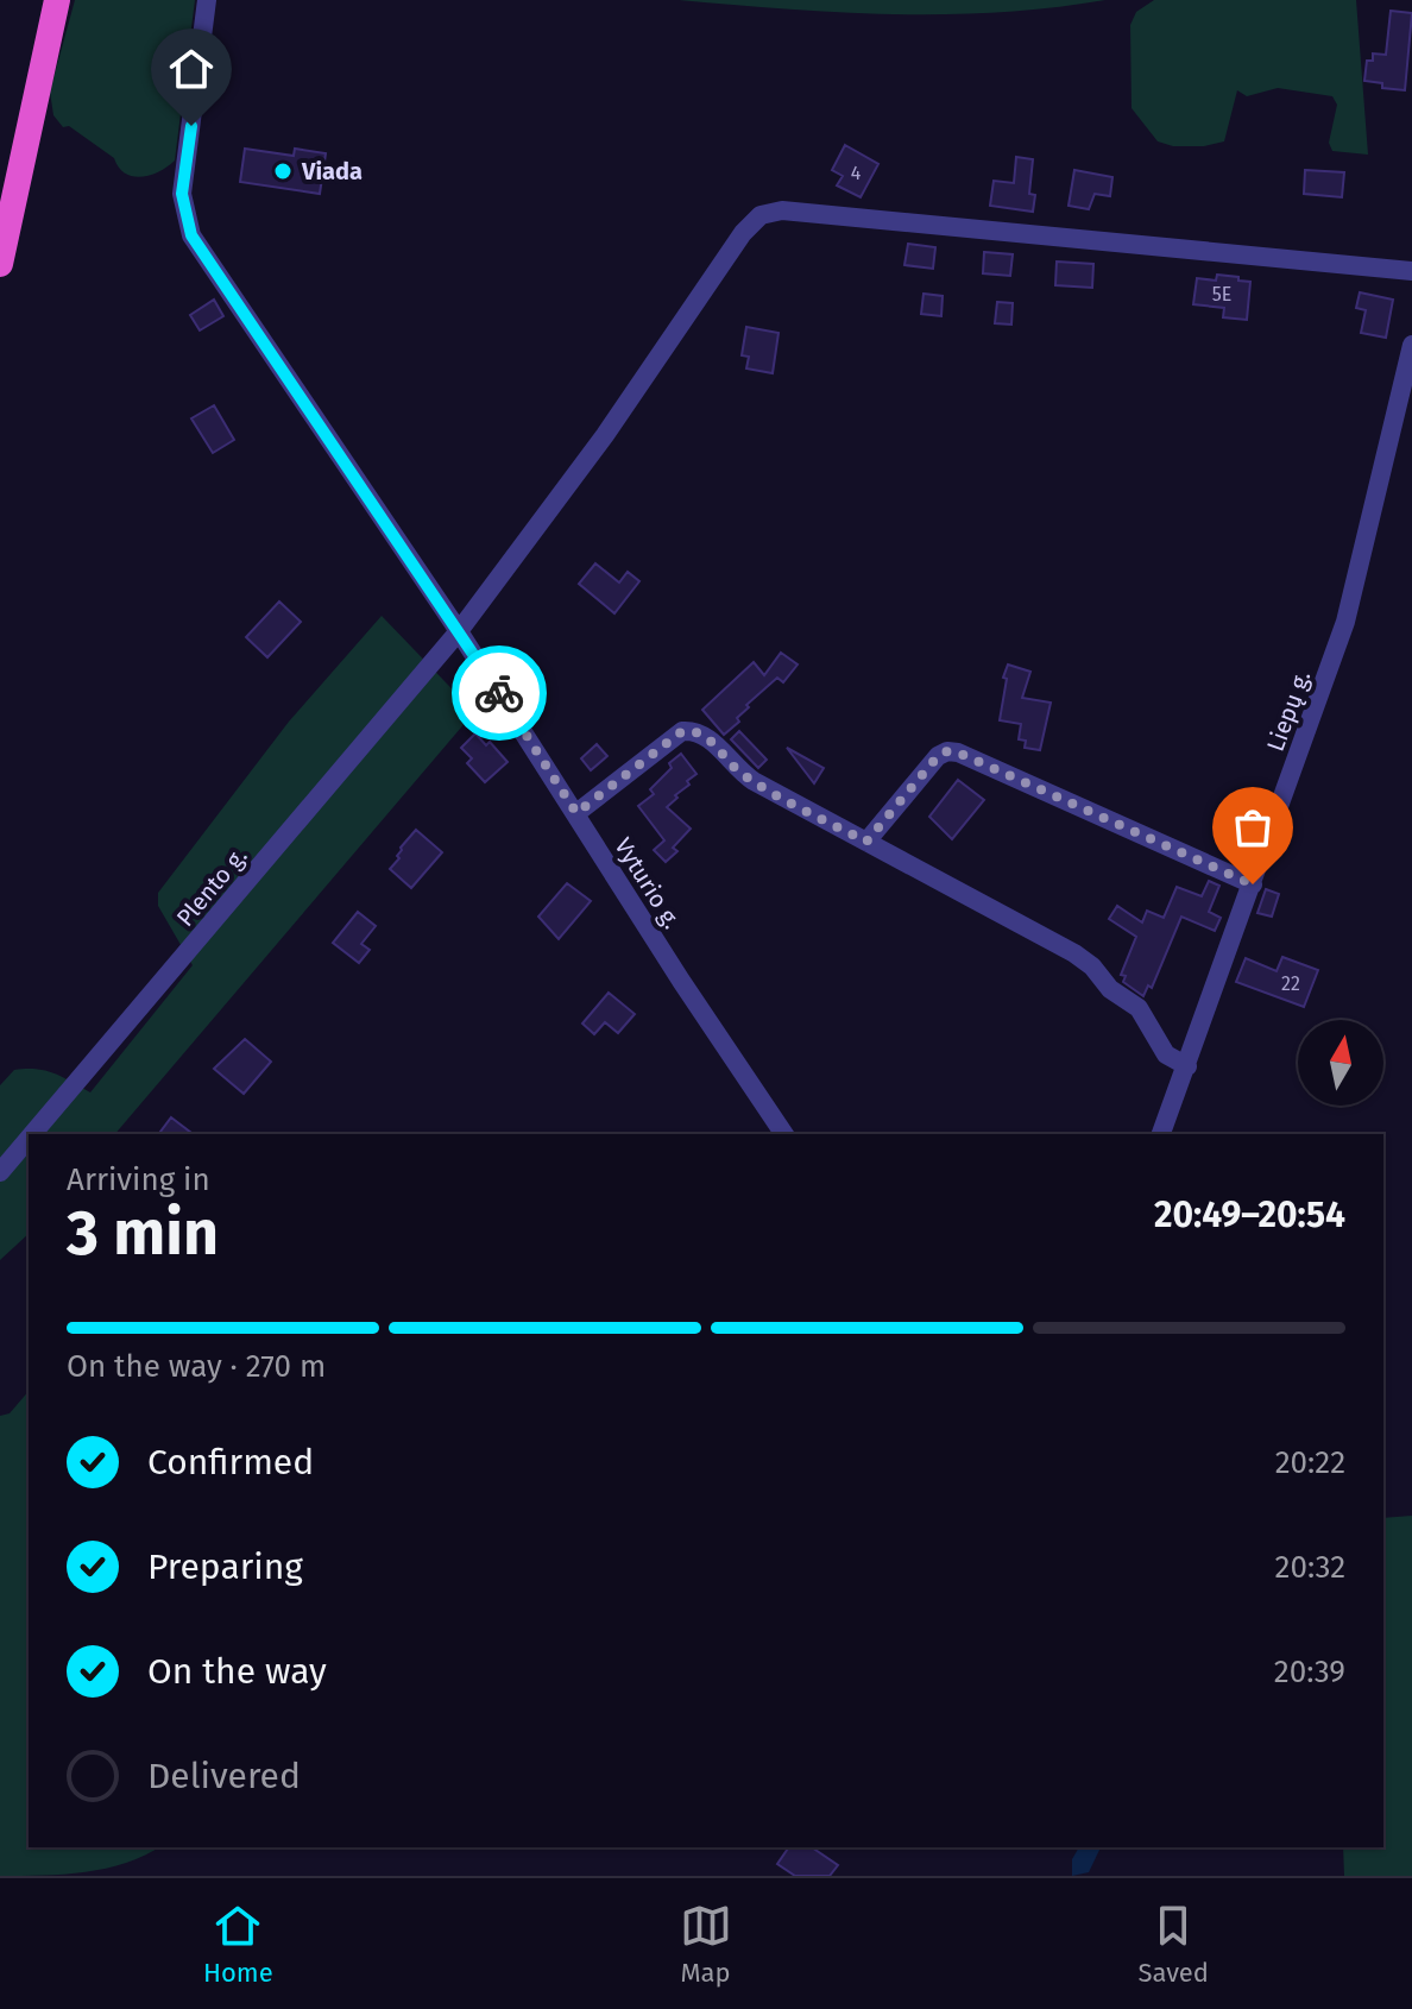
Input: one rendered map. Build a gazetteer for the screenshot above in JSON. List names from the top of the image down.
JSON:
{
  "streets": {
    "street": ["Liepų g.", "Vyturio g.", "Plento g."]
  },
  "crossings": [
    ["Vyturio g.", "Plento g."]
  ],
  "places": ["Viada"],
  "house_numbers": ["4", "5E", "22"],
  "north": "top",
  "page": {
    "heading": ["3 min", "Arriving in", "20:49–20:54"],
    "bar": "On the way · 270 m",
    "list": [
      ["Confirmed", "20:22"],
      ["Preparing", "20:32"],
      ["On the way", "20:39"],
      "Delivered"
    ],
    "tabs": ["Home", "Map", "Saved"]
  }
}
